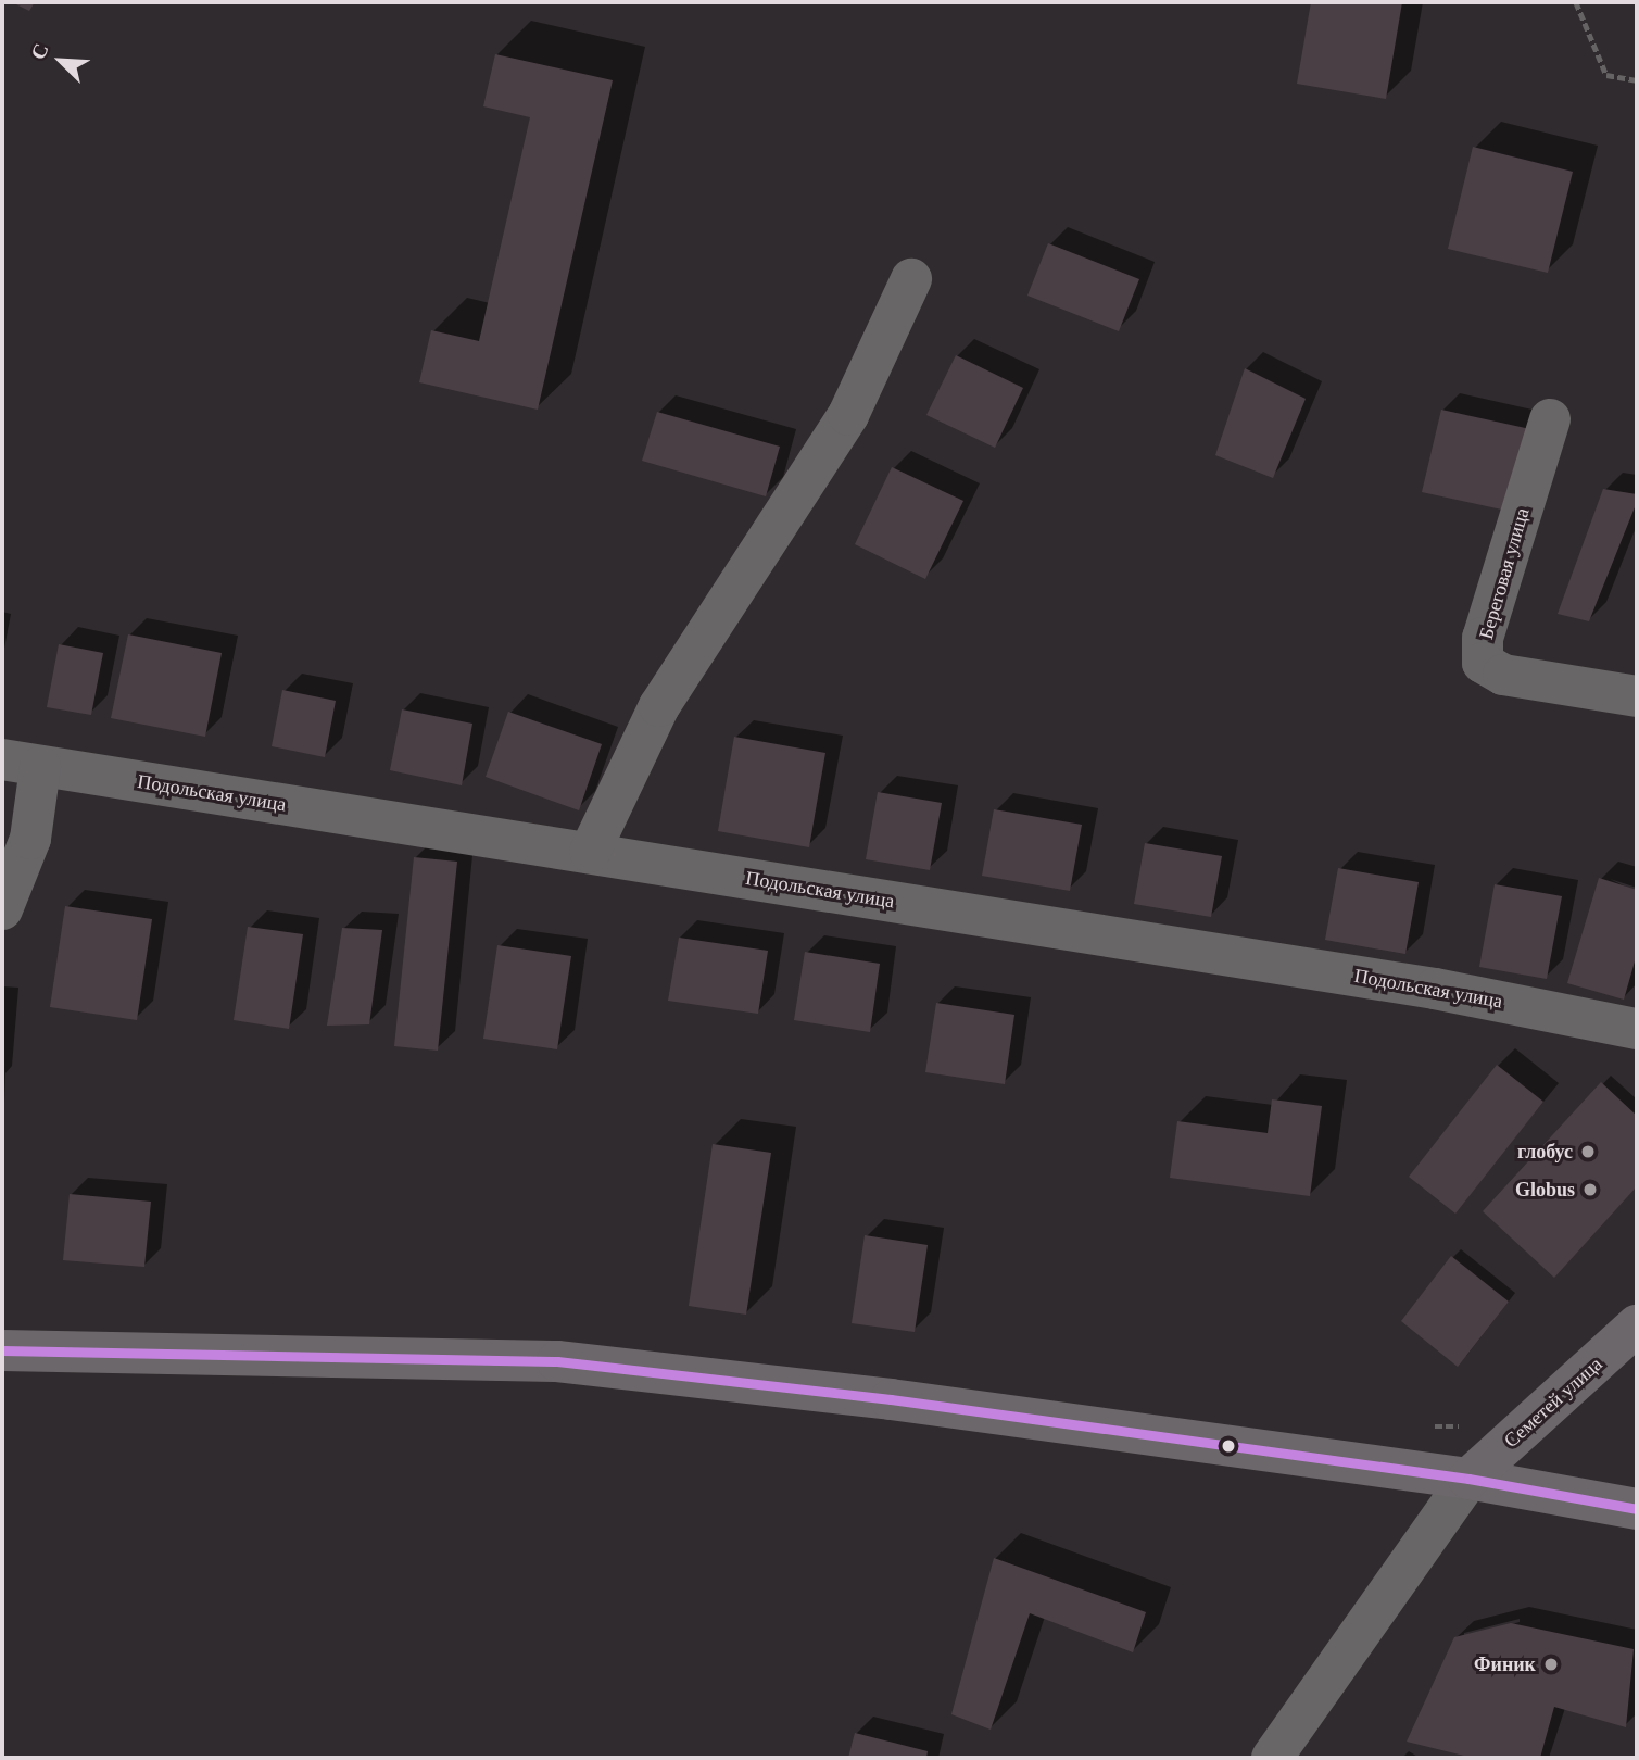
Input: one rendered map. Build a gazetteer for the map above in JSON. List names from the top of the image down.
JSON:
{
  "streets": {
    "main road": ["Семетей улица"],
    "street": ["Береговая улица", "Подольская улица"]
  },
  "places": ["глобус", "Globus", "Финик"],
  "north": "top left"
}
